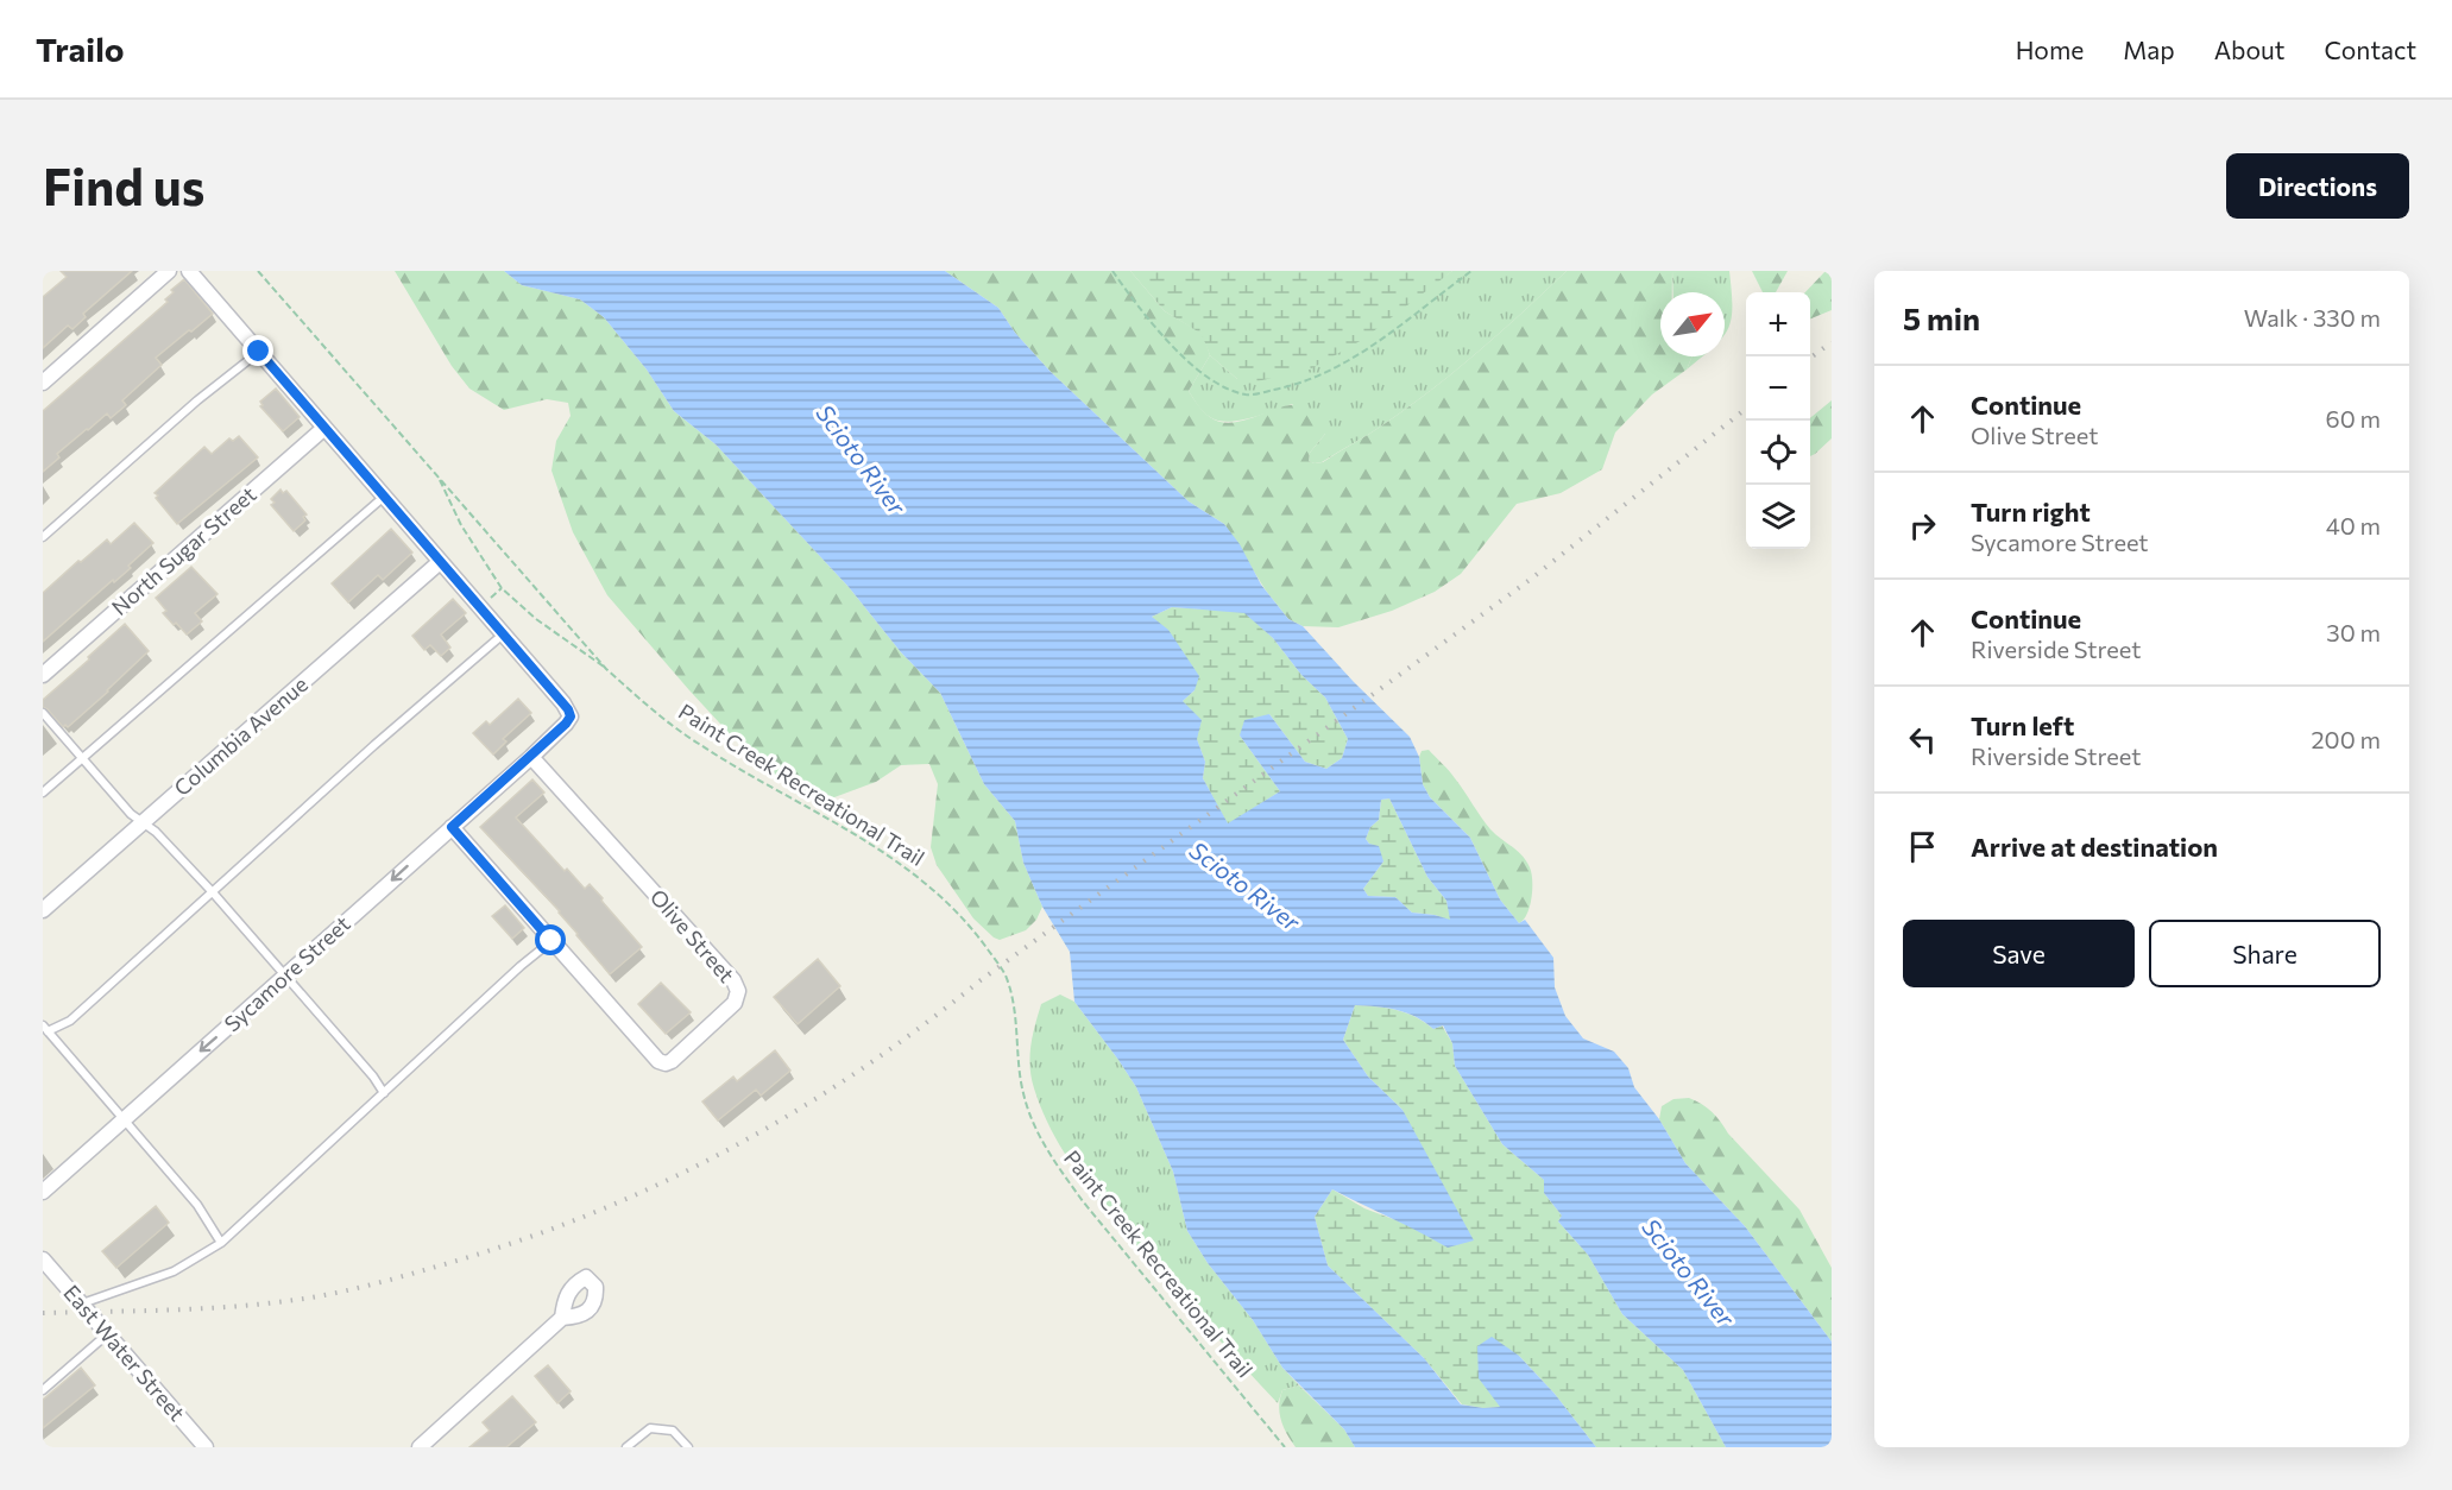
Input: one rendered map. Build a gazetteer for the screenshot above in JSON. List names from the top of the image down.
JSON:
{
  "streets": {
    "street": [
      "North Sugar Street",
      "Columbia Avenue",
      "Olive Street",
      "Sycamore Street",
      "East Water Street"
    ],
    "path": ["Paint Creek Recreational Trail"]
  },
  "crossings": [
    ["Olive Street", "Sycamore Street"]
  ],
  "one_way": ["Sycamore Street"],
  "water": ["Scioto River"],
  "north": "top right",
  "page": {
    "header": "Trailo",
    "nav": [
      "Home",
      "Map",
      "About",
      "Contact"
    ],
    "buttons": [
      "Directions",
      ["Save", "Share"]
    ],
    "title": "Find us",
    "heading": ["5 min", "Walk · 330 m"],
    "map_buttons": ["+", "−"],
    "list": [
      ["Continue", "Olive Street", "60 m"],
      ["Turn right", "Sycamore Street", "40 m"],
      ["Continue", "Riverside Street", "30 m"],
      ["Turn left", "Riverside Street", "200 m"],
      "Arrive at destination"
    ]
  }
}
